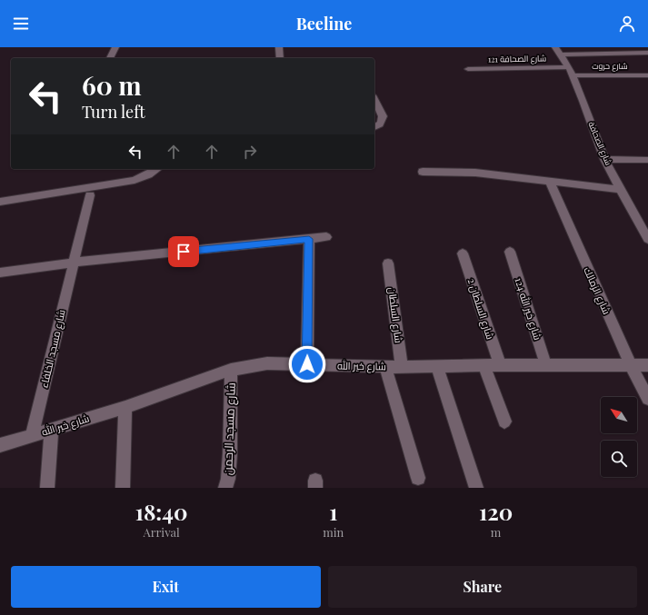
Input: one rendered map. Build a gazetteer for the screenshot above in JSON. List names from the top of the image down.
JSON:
{
  "streets": {
    "street": [
      "شارع الصحافة 121",
      "شارع حروت",
      "شارع الصحافة",
      "شارع الزمالك",
      "شارع السلطان 2",
      "شارع خير الله 124",
      "شارع السلطان",
      "شارع مسجد الخلفاء",
      "شارع خير الله",
      "شارع مسجد الرحمن"
    ]
  },
  "crossings": [
    ["شارع الصحافة 121", "شارع الصحافة"],
    ["شارع حروت", "شارع الصحافة"],
    ["شارع الزمالك", "شارع خير الله"],
    ["شارع السلطان 2", "شارع خير الله"],
    ["شارع خير الله 124", "شارع خير الله"],
    ["شارع السلطان", "شارع خير الله"],
    ["شارع مسجد الخلفاء", "شارع خير الله"],
    ["شارع خير الله", "شارع مسجد الرحمن"]
  ],
  "north": "top left",
  "page": {
    "header": "Beeline",
    "turn": ["60 m", "Turn left"],
    "eta": [
      "18:40",
      "Arrival",
      "1",
      "min",
      "120",
      "m"
    ],
    "buttons": ["Exit", "Share"]
  }
}
